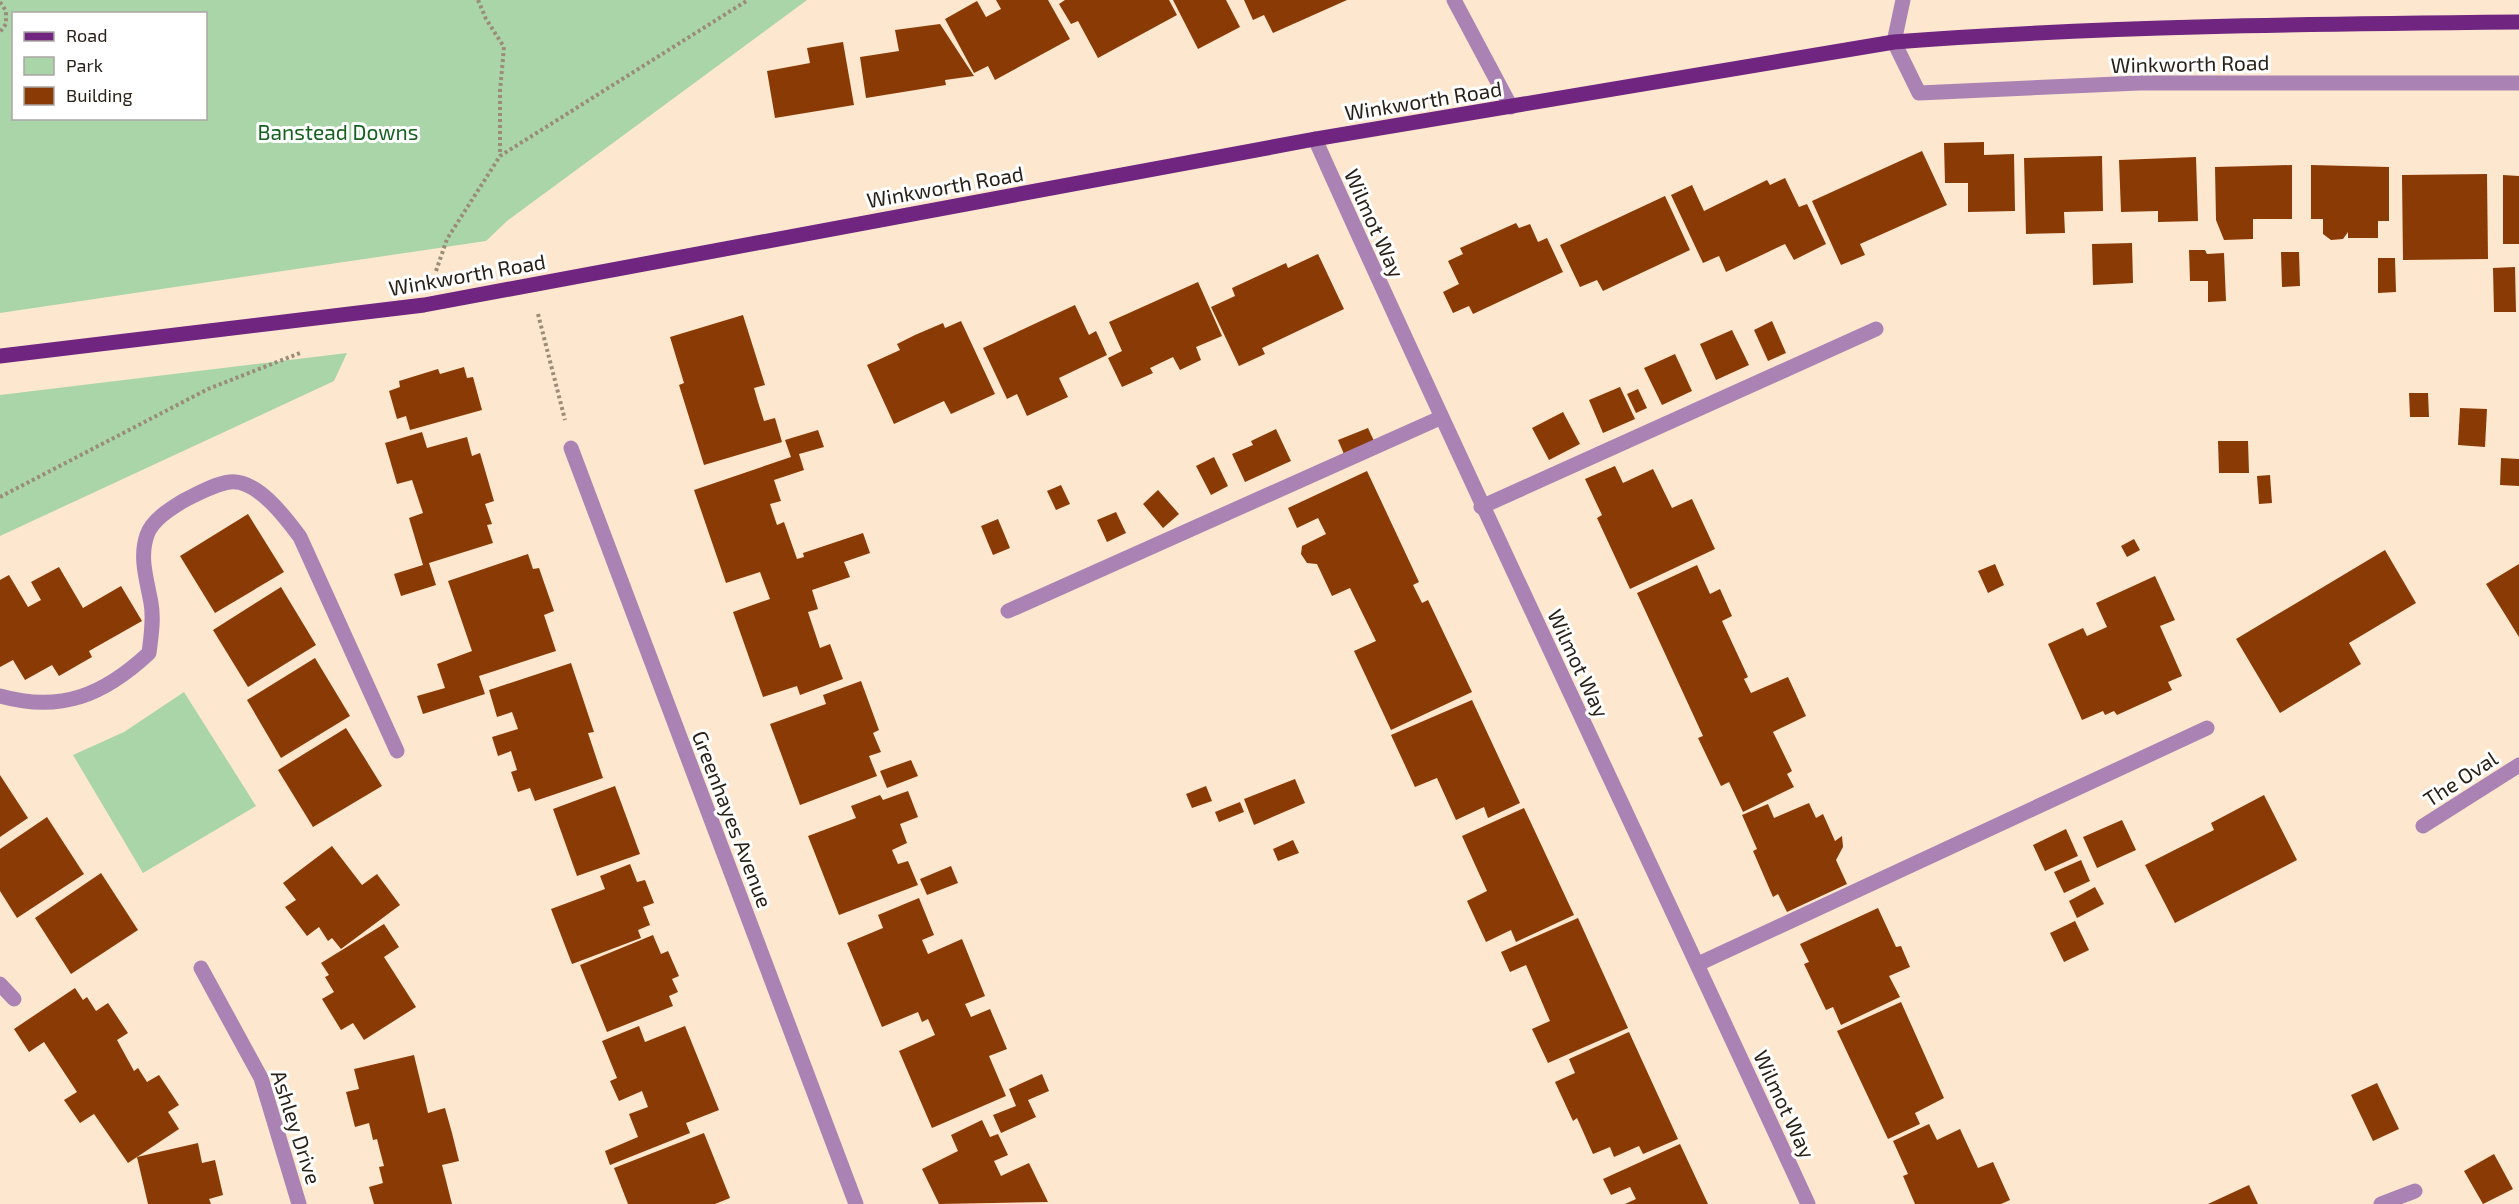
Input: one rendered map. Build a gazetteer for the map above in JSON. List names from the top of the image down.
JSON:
{
  "streets": {
    "main road": ["Winkworth Road"],
    "street": [
      "Wilmot Way",
      "The Oval",
      "Greenhayes Avenue",
      "Ashley Drive"
    ]
  },
  "crossings": [
    ["Winkworth Road", "Wilmot Way"]
  ],
  "parks": ["Banstead Downs"],
  "legend": ["Road", "Park", "Building"]
}
